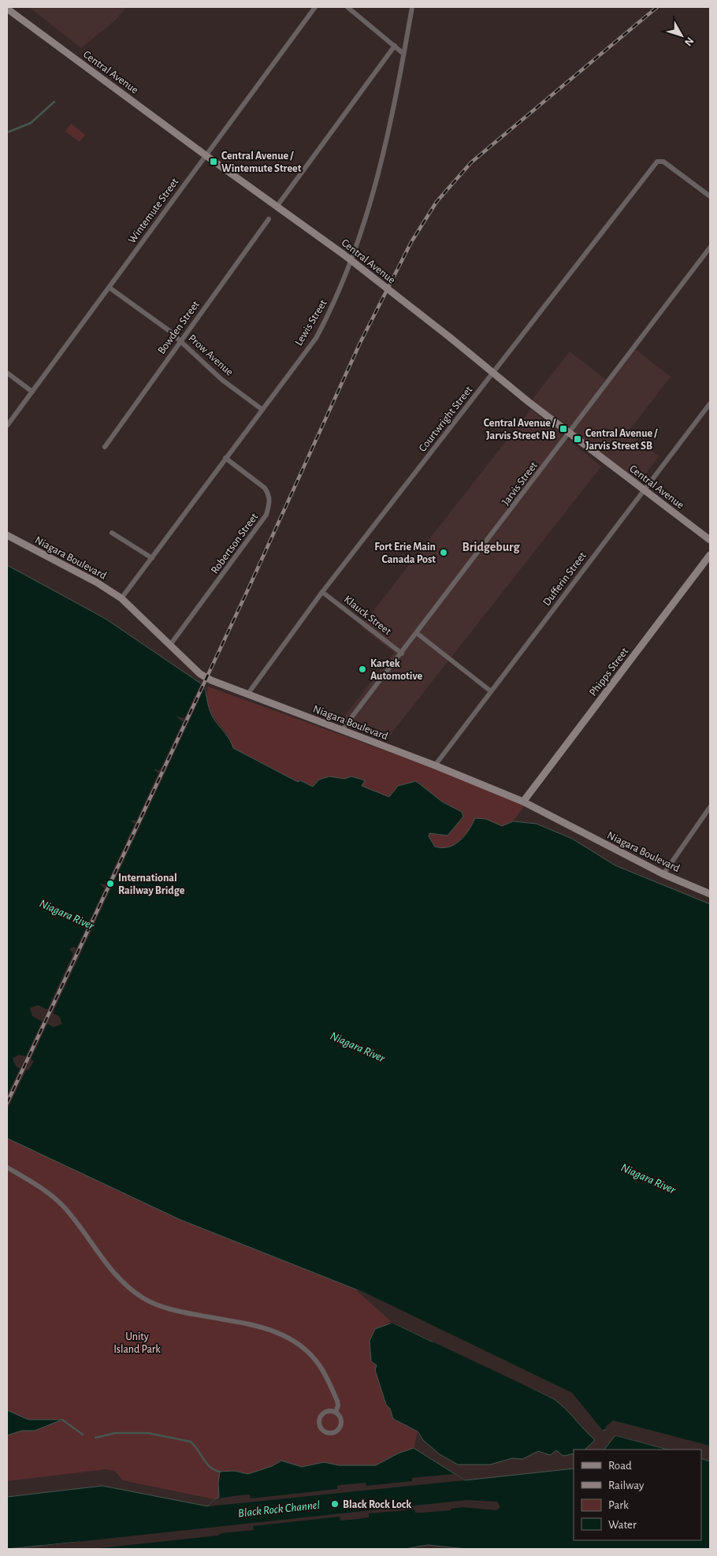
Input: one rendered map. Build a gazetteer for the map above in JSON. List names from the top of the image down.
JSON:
{
  "streets": {
    "main road": ["Central Avenue", "Niagara Boulevard", "Phipps Street"],
    "street": [
      "Wintemute Street",
      "Lewis Street",
      "Bowden Street",
      "Prow Avenue",
      "Courtwright Street",
      "Jarvis Street",
      "Robertson Street",
      "Dufferin Street",
      "Klauck Street"
    ]
  },
  "crossings": [
    ["Central Avenue", "Wintemute Street"],
    ["Central Avenue", "Courtwright Street"],
    ["Central Avenue", "Jarvis Street"],
    ["Central Avenue", "Dufferin Street"],
    ["Wintemute Street", "Prow Avenue"],
    ["Lewis Street", "Prow Avenue"],
    ["Lewis Street", "Robertson Street"],
    ["Lewis Street", "Niagara Boulevard"],
    ["Bowden Street", "Prow Avenue"],
    ["Courtwright Street", "Niagara Boulevard"],
    ["Courtwright Street", "Klauck Street"],
    ["Jarvis Street", "Niagara Boulevard"],
    ["Jarvis Street", "Klauck Street"],
    ["Robertson Street", "Niagara Boulevard"],
    ["Niagara Boulevard", "Dufferin Street"],
    ["Niagara Boulevard", "Phipps Street"]
  ],
  "districts": ["Bridgeburg"],
  "water": ["Niagara River", "Black Rock Channel"],
  "parks": ["Unity Island Park"],
  "places": {
    "transit": ["Central Avenue / Wintemute Street", "Central Avenue / Jarvis Street NB", "Central Avenue / Jarvis Street SB"],
    "other": [
      "Fort Erie Main Canada Post",
      "Kartek Automotive",
      "International Railway Bridge",
      "Black Rock Lock"
    ]
  },
  "legend": [
    "Road",
    "Railway",
    "Park",
    "Water"
  ],
  "north": "bottom right"
}
